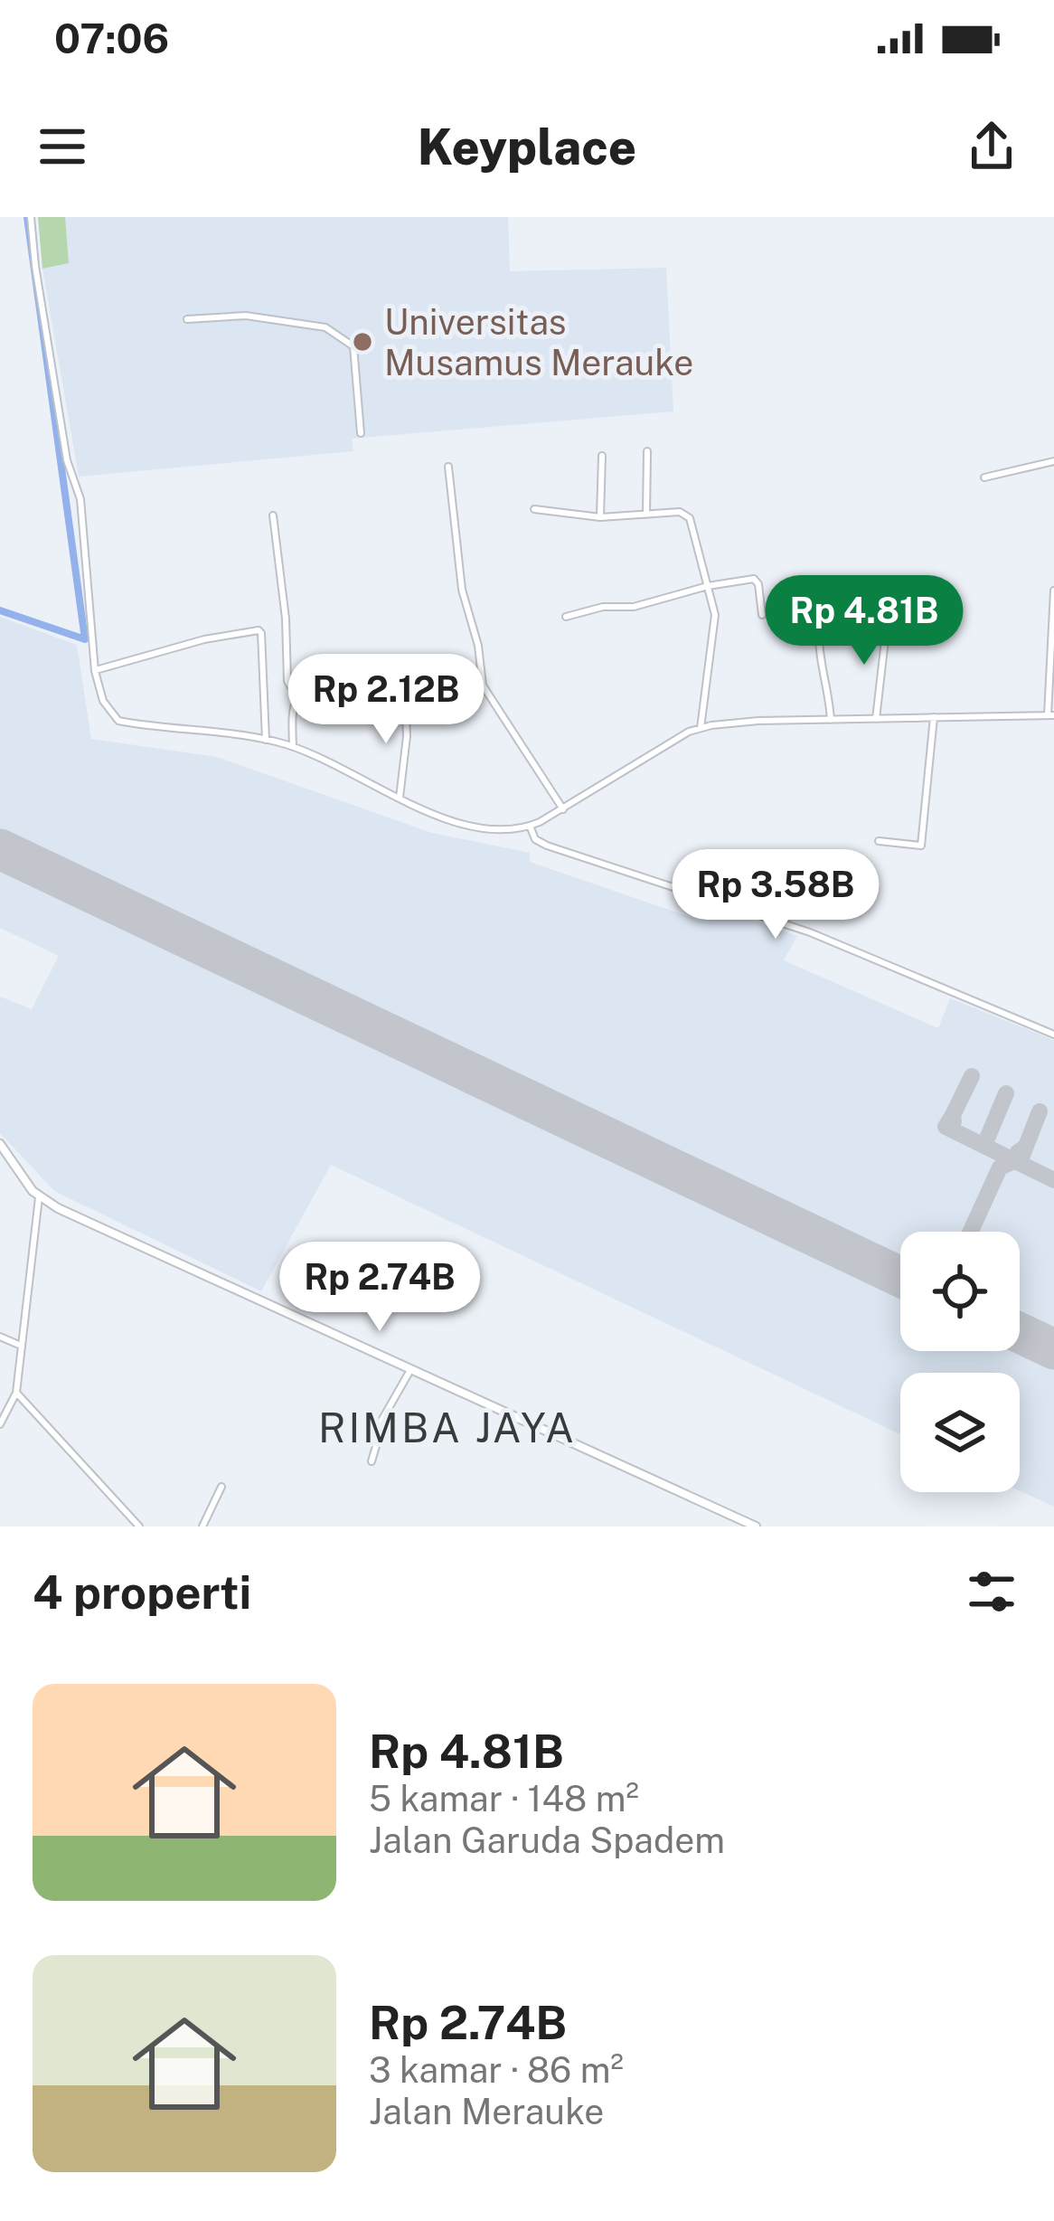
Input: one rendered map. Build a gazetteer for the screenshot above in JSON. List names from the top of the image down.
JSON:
{
  "districts": ["RIMBA JAYA"],
  "places": ["Universitas Musamus Merauke"],
  "page": {
    "status": "07:06",
    "header": "Keyplace",
    "price": [
      "Rp 4.81B",
      "Rp 2.12B",
      "Rp 3.58B",
      "Rp 2.74B"
    ],
    "heading": "4 properti",
    "list": [
      {
        "name": "Rp 4.81B",
        "note": "5 kamar · 148 m² · Jalan Garuda Spadem"
      },
      {
        "name": "Rp 2.74B",
        "note": "3 kamar · 86 m² · Jalan Merauke"
      }
    ]
  }
}
